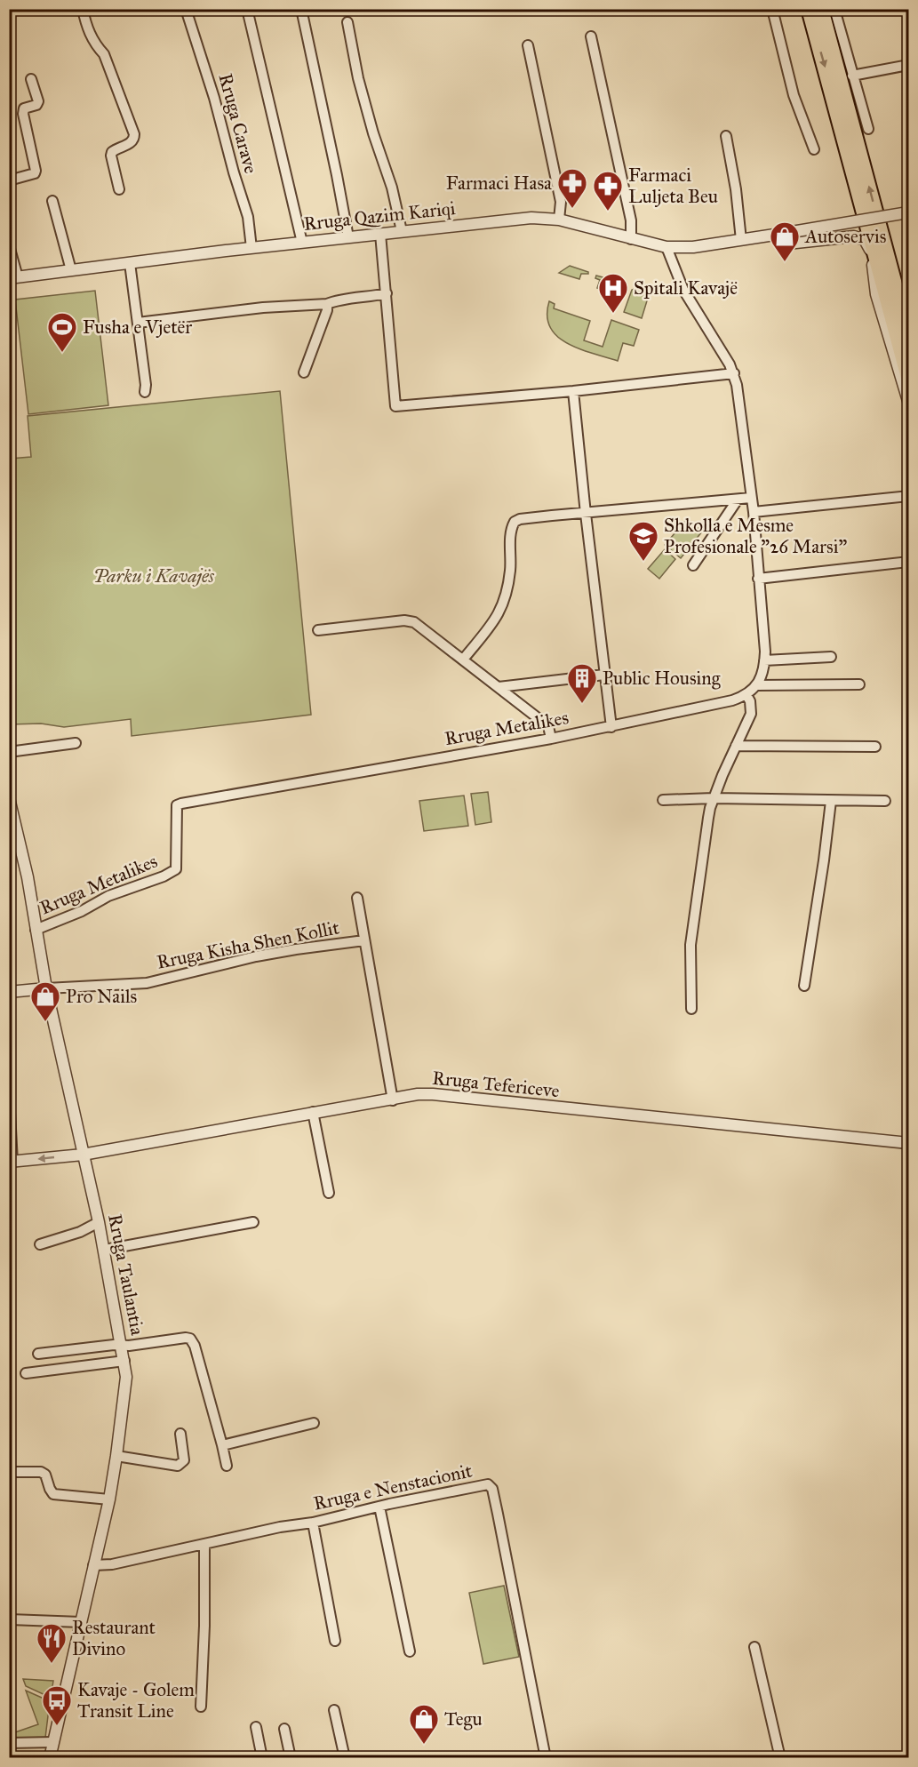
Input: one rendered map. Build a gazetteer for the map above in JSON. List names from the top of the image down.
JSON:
{
  "streets": {
    "street": [
      "Rruga Carave",
      "Rruga Qazim Kariqi",
      "Rruga Metalikes",
      "Rruga Kisha Shen Kollit",
      "Rruga Tefericeve",
      "Rruga Taulantia",
      "Rruga e Nenstacionit"
    ]
  },
  "crossings": [
    ["Rruga Carave", "Rruga Qazim Kariqi"],
    ["Rruga Metalikes", "Rruga Taulantia"],
    ["Rruga Kisha Shen Kollit", "Rruga Tefericeve"],
    ["Rruga Kisha Shen Kollit", "Rruga Taulantia"],
    ["Rruga Tefericeve", "Rruga Taulantia"],
    ["Rruga Taulantia", "Rruga e Nenstacionit"]
  ],
  "parks": ["Parku i Kavajës"],
  "places": {
    "pharmacy": ["Farmaci Hasa", "Farmaci Luljeta Beu"],
    "shop": ["Autoservis", "Pro Nails", "Tegu"],
    "hospital": ["Spitali Kavajë"],
    "sports": ["Fusha e Vjetër"],
    "school or university": ["Shkolla e Mesme Profesionale \"26 Marsi\""],
    "building": ["Public Housing"],
    "restaurant": ["Restaurant Divino"],
    "bus stop": ["Kavaje - Golem Transit Line"]
  }
}
